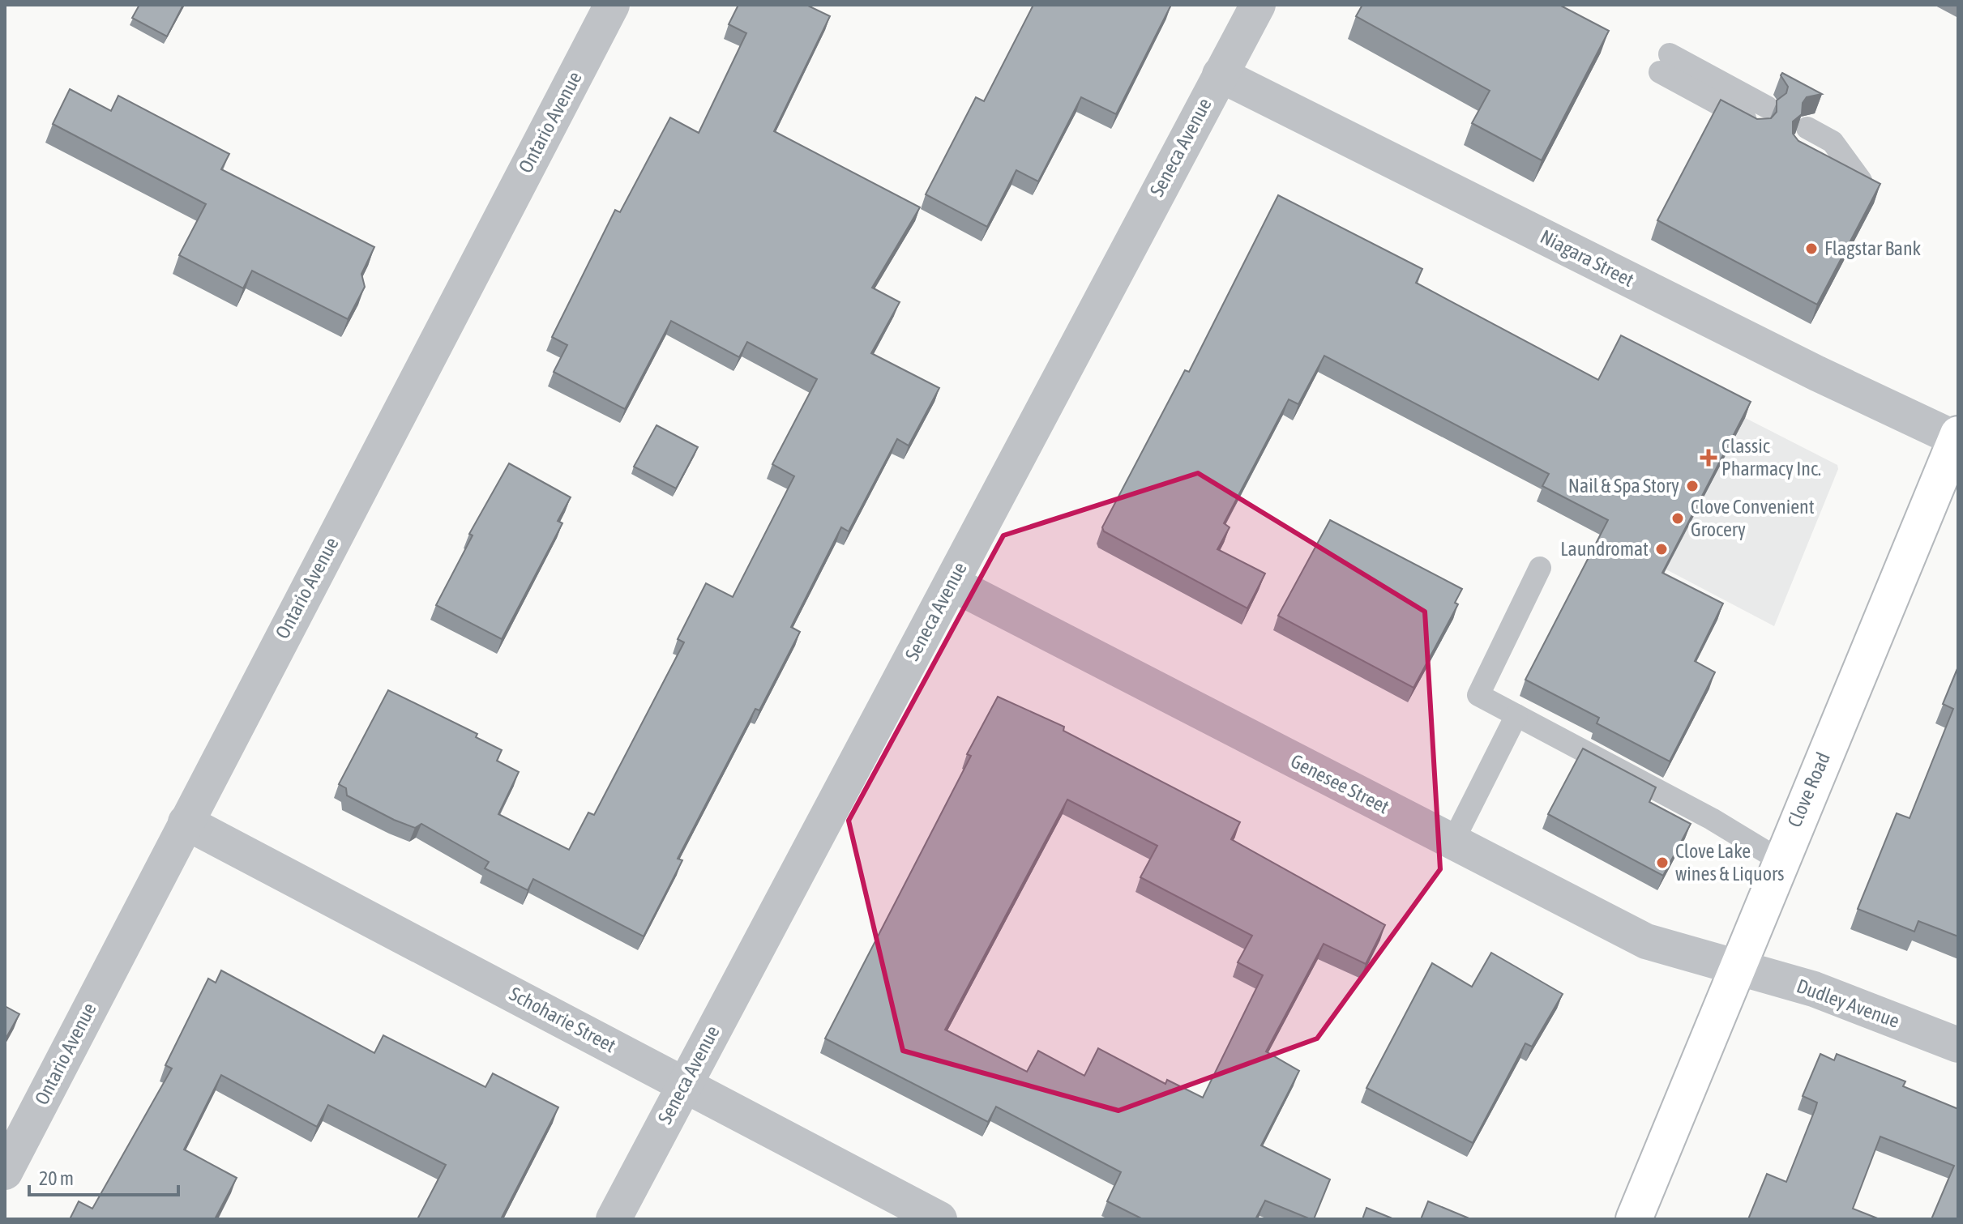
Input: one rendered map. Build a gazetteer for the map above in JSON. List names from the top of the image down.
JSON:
{
  "streets": {
    "main road": ["Clove Road"],
    "street": [
      "Ontario Avenue",
      "Seneca Avenue",
      "Niagara Street",
      "Genesee Street",
      "Dudley Avenue",
      "Schoharie Street"
    ]
  },
  "crossings": [
    ["Ontario Avenue", "Schoharie Street"],
    ["Seneca Avenue", "Niagara Street"],
    ["Seneca Avenue", "Genesee Street"],
    ["Seneca Avenue", "Schoharie Street"],
    ["Niagara Street", "Clove Road"],
    ["Genesee Street", "Clove Road"],
    ["Genesee Street", "Dudley Avenue"],
    ["Clove Road", "Dudley Avenue"]
  ],
  "places": {
    "other": [
      "Flagstar Bank",
      "Nail & Spa Story",
      "Clove Convenient Grocery",
      "Laundromat",
      "Clove Lake wines & Liquors"
    ],
    "health": ["Classic Pharmacy Inc."]
  },
  "scale_bar": "20 m"
}
